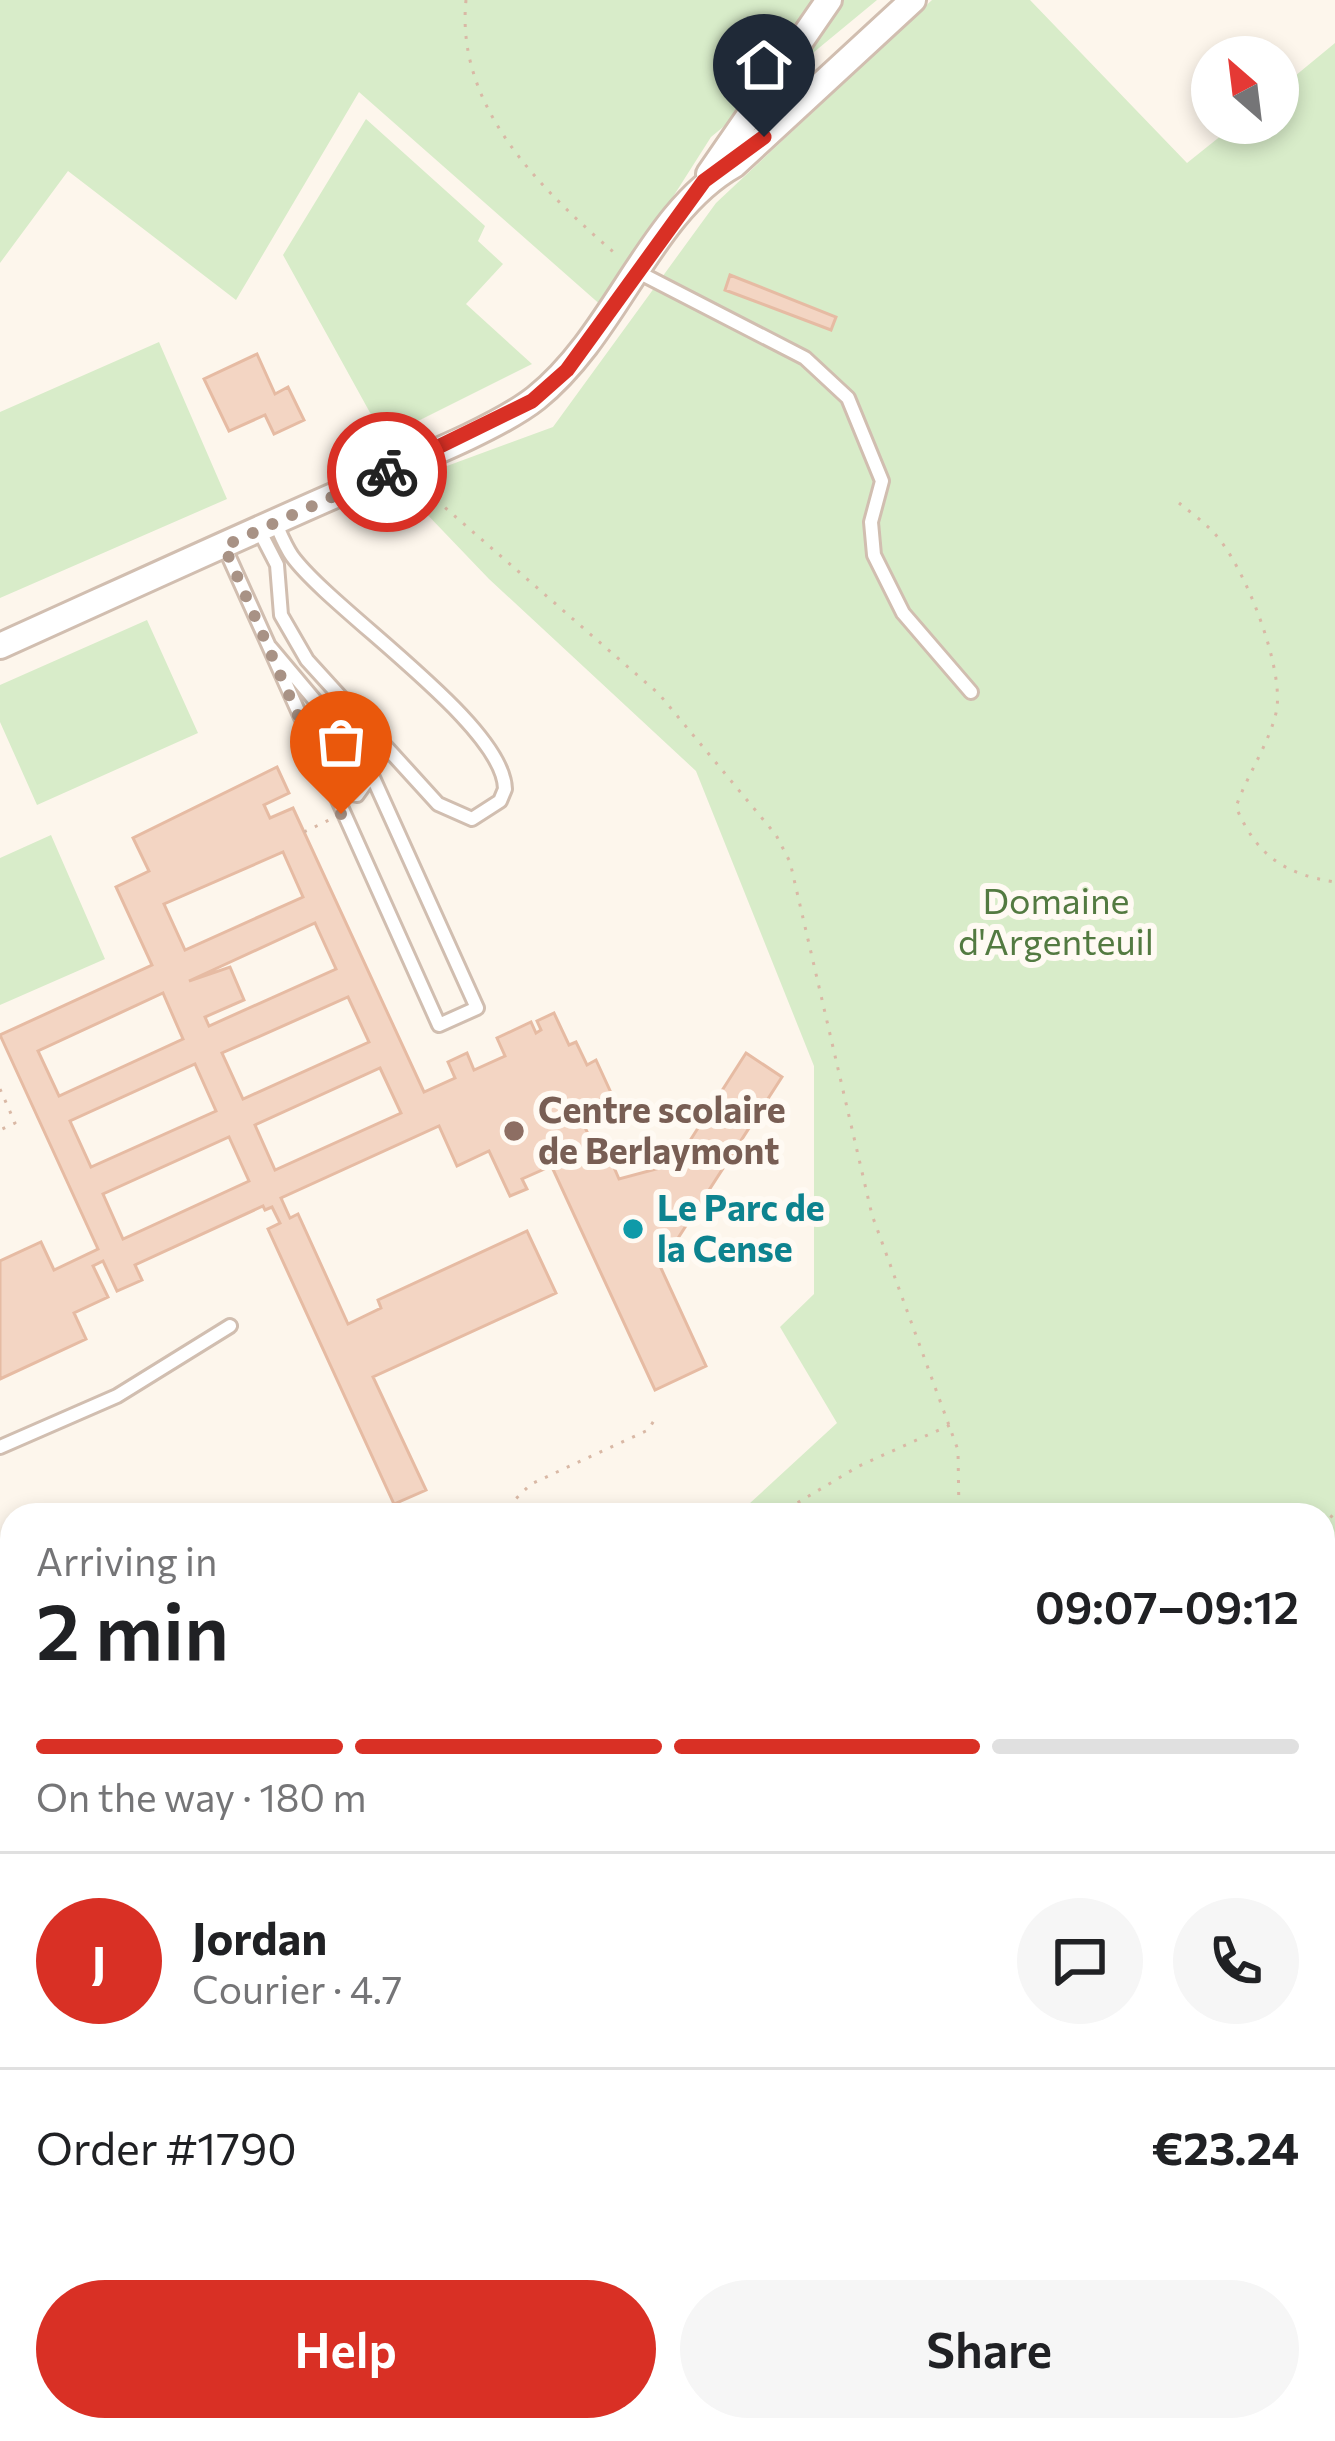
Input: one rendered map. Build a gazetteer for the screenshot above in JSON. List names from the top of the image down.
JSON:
{
  "parks": ["Domaine d'Argenteuil"],
  "places": ["Centre scolaire de Berlaymont", "Le Parc de la Cense"],
  "north": "top left",
  "page": {
    "heading": ["2 min", "Arriving in", "09:07–09:12"],
    "panel": [
      "Jordan",
      "Courier · 4.7",
      "Order #1790",
      "€23.24"
    ],
    "bar": "On the way · 180 m",
    "round": "J",
    "buttons": ["Help", "Share"]
  }
}
